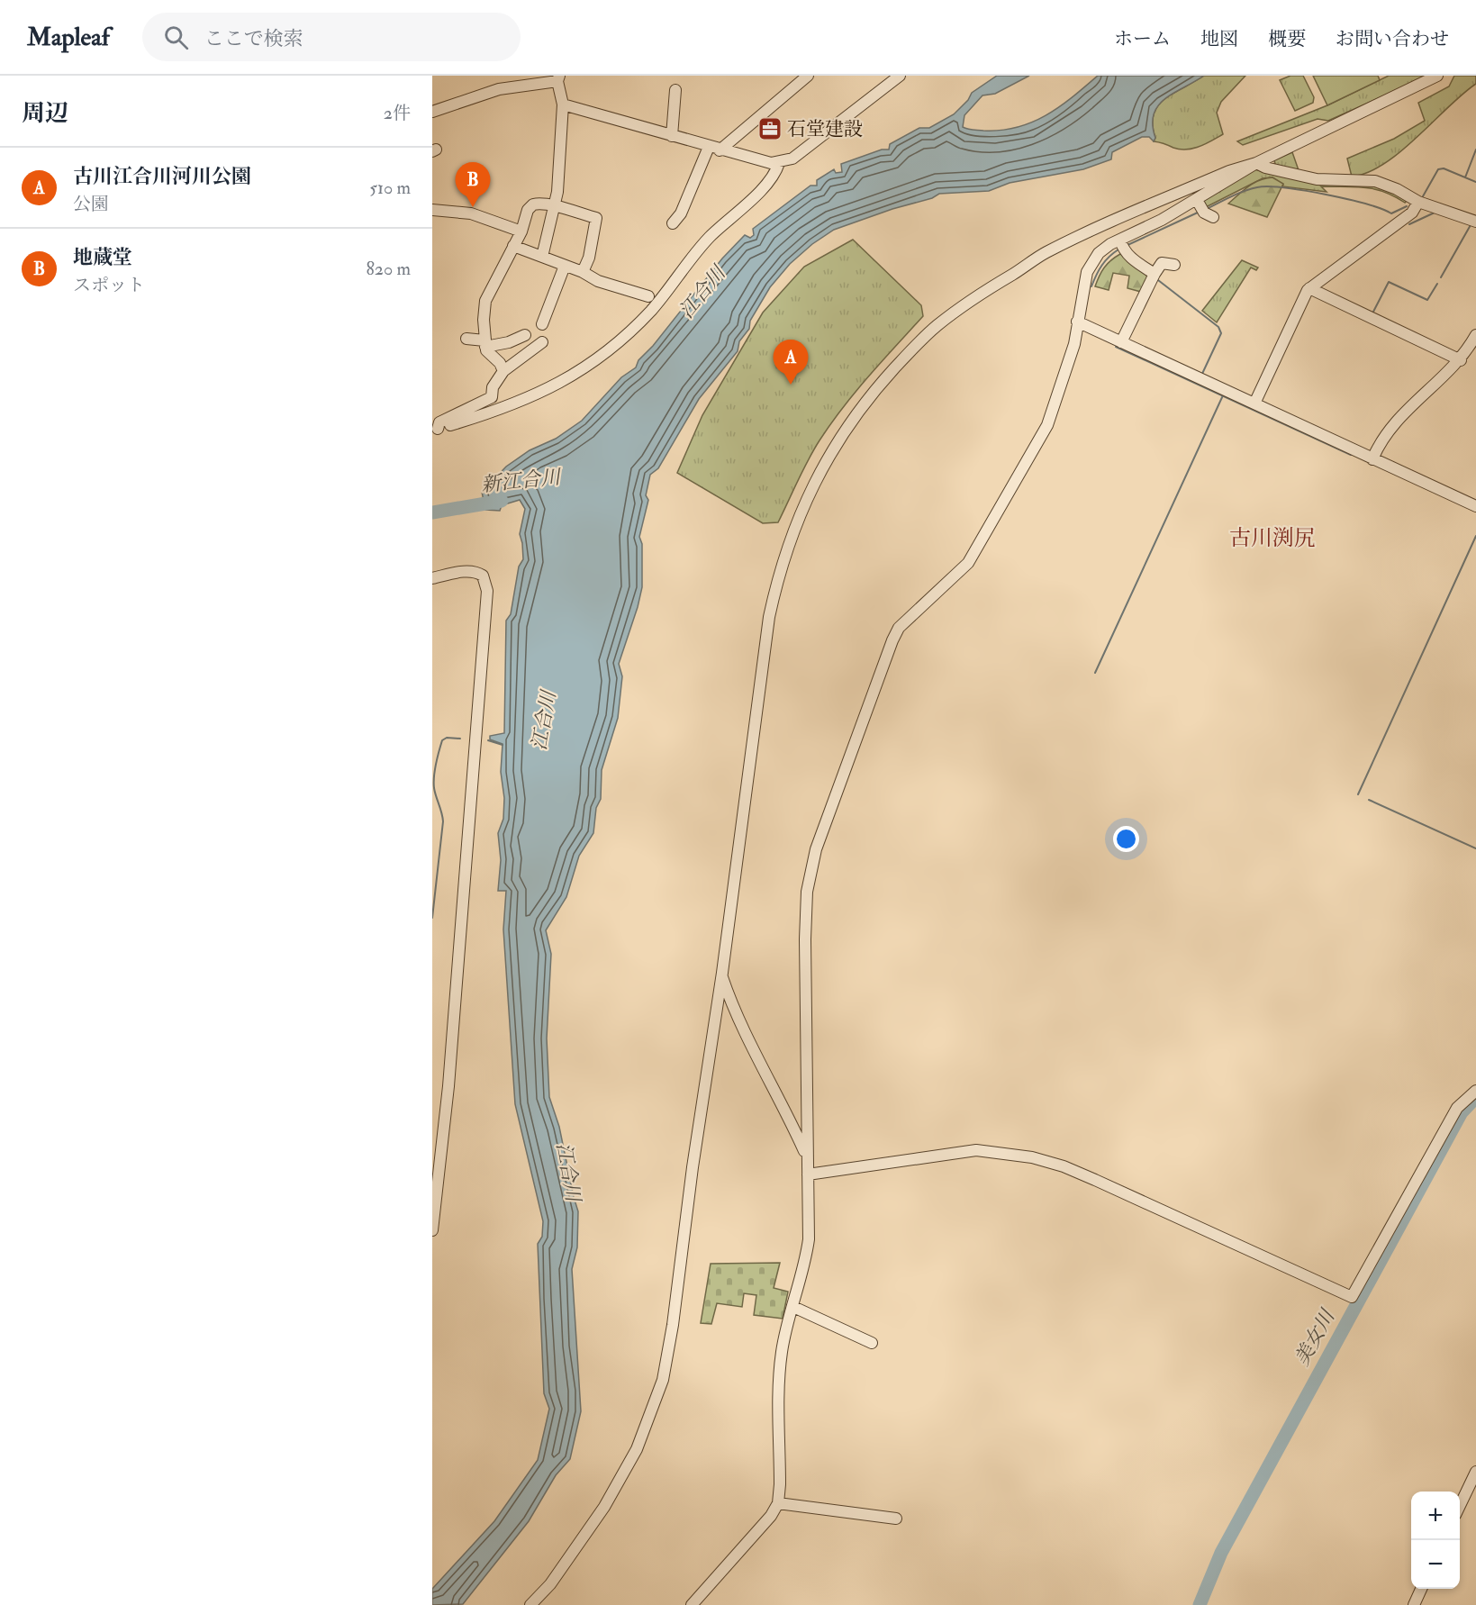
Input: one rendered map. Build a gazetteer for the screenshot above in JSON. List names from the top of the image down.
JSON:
{
  "districts": ["古川渕尻"],
  "water": ["江合川", "新江合川", "美女川"],
  "places": {
    "office": ["石堂建設"]
  },
  "page": {
    "header": "Mapleaf",
    "search": "ここで検索",
    "nav": [
      "ホーム",
      "地図",
      "概要",
      "お問い合わせ"
    ],
    "heading": ["周辺", "2件"],
    "list": [
      {
        "mark": "A",
        "name": "古川江合川河川公園",
        "note": "公園",
        "value": "510 m"
      },
      {
        "mark": "B",
        "name": "地蔵堂",
        "note": "スポット",
        "value": "820 m"
      }
    ],
    "pins": ["B", "A"],
    "map_buttons": ["+", "−"]
  }
}
